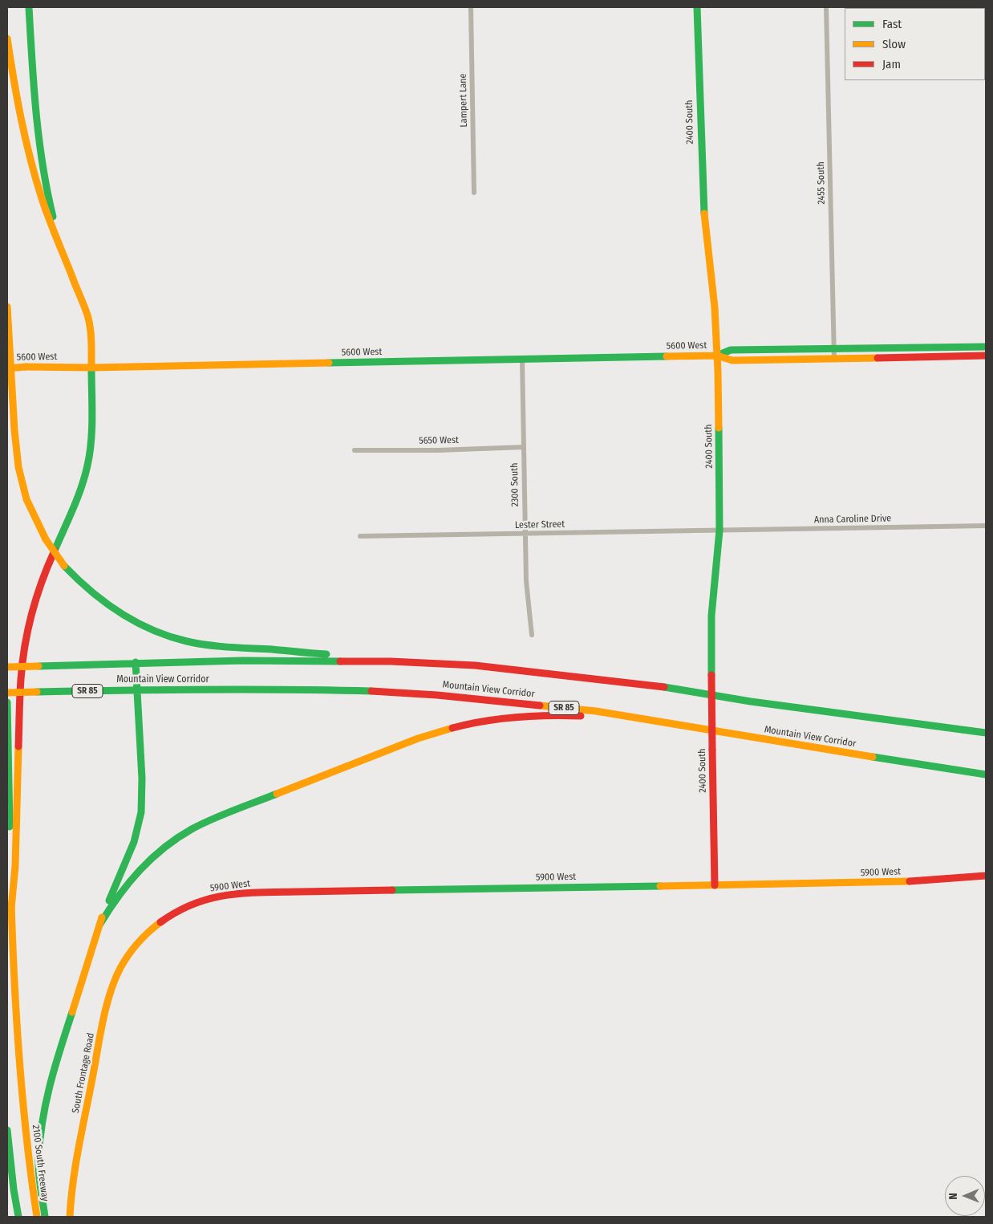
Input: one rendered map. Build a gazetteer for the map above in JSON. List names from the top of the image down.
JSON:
{
  "streets": {
    "main road": [
      "2400 South",
      "5600 West",
      "Mountain View Corridor",
      "SR 85",
      "5900 West",
      "South Frontage Road",
      "2100 South Freeway"
    ],
    "street": [
      "Lampert Lane",
      "2455 South",
      "5650 West",
      "2300 South",
      "Anna Caroline Drive",
      "Lester Street"
    ]
  },
  "crossings": [
    ["2400 South", "5600 West"],
    ["2400 South", "Anna Caroline Drive"],
    ["2400 South", "Lester Street"],
    ["2400 South", "5900 West"],
    ["2455 South", "5600 West"],
    ["5600 West", "2300 South"],
    ["5650 West", "2300 South"],
    ["2300 South", "Lester Street"],
    ["Anna Caroline Drive", "Lester Street"],
    ["5900 West", "South Frontage Road"]
  ],
  "legend": ["Fast", "Slow", "Jam"],
  "north": "left"
}
